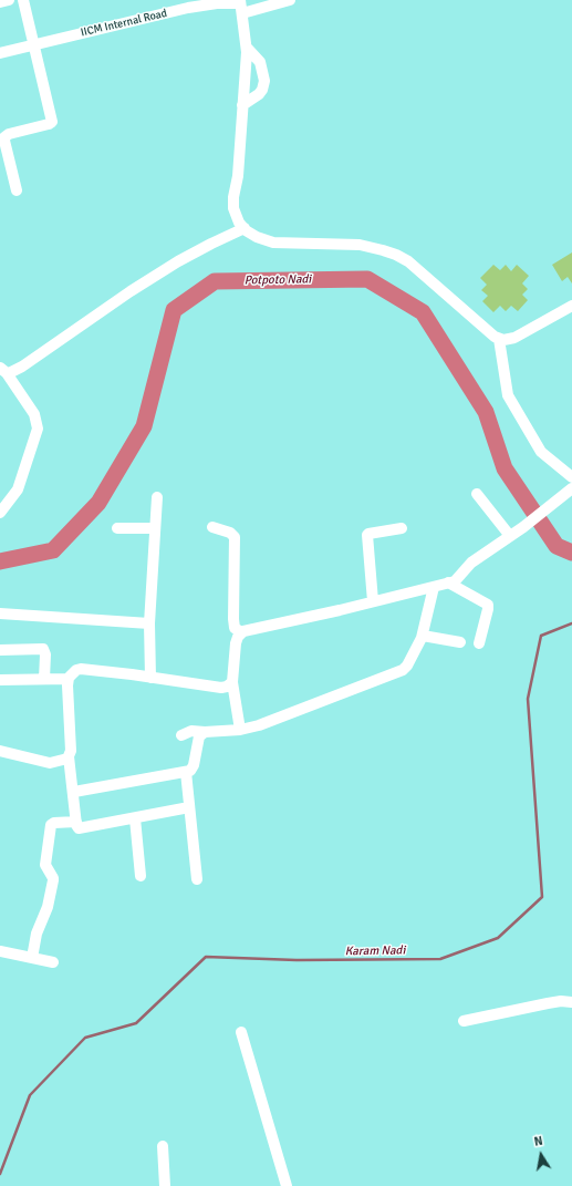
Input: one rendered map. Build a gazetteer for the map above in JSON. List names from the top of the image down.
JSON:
{
  "streets": {
    "street": ["IICM Internal Road"]
  },
  "water": ["Potpoto Nadi", "Karam Nadi"],
  "north": "top"
}
